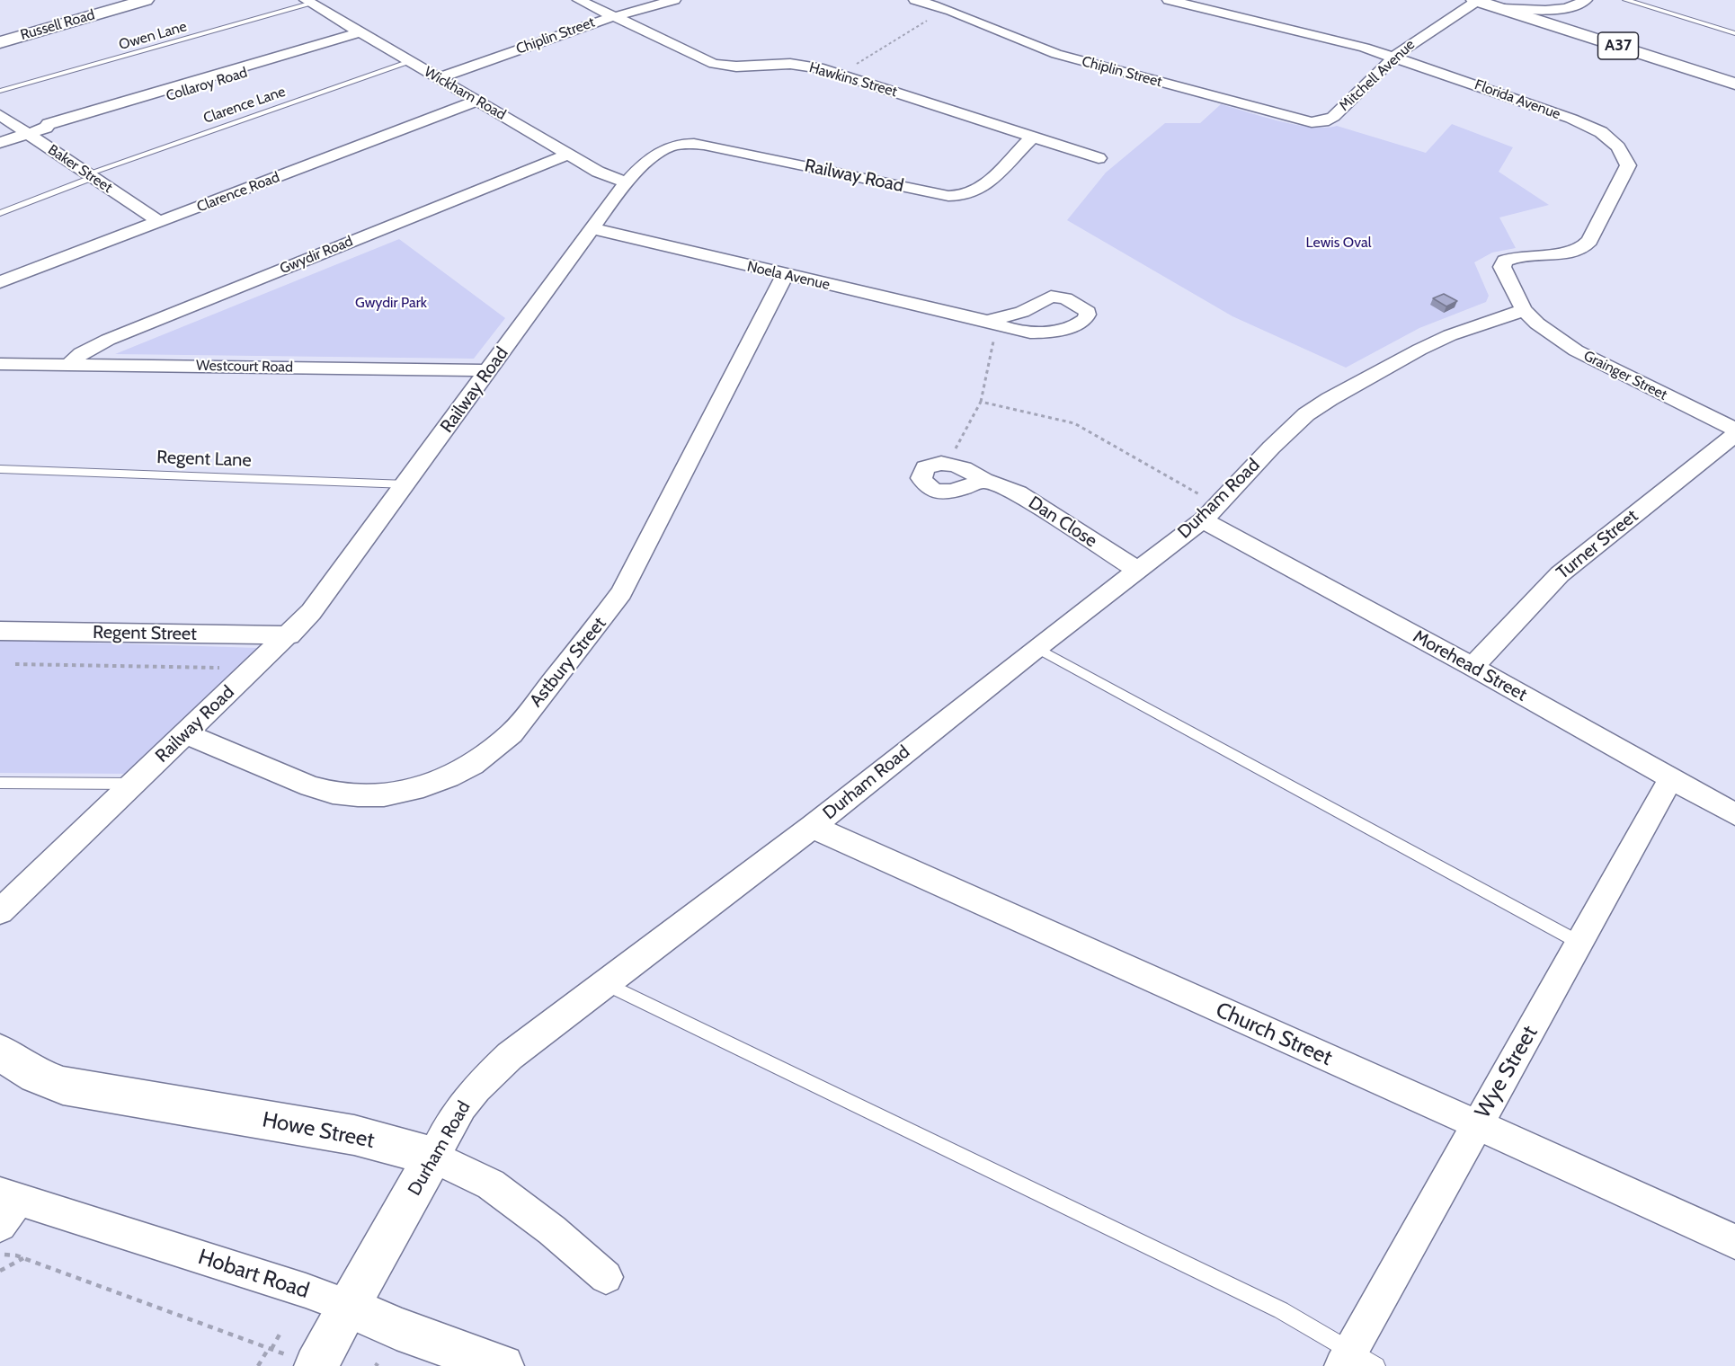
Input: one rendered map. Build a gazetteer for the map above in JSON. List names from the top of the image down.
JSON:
{
  "streets": {
    "main road": [
      "Russell Road",
      "A37",
      "Durham Road",
      "Howe Street",
      "Hobart Road"
    ],
    "street": [
      "Chiplin Street",
      "Mitchell Avenue",
      "Hawkins Street",
      "Collaroy Road",
      "Wickham Road",
      "Florida Avenue",
      "Baker Street",
      "Railway Road",
      "Clarence Road",
      "Gwydir Road",
      "Noela Avenue",
      "Westcourt Road",
      "Grainger Street",
      "Dan Close",
      "Turner Street",
      "Regent Street",
      "Astbury Street",
      "Morehead Street",
      "Church Street",
      "Wye Street"
    ],
    "lane": ["Owen Lane", "Clarence Lane", "Regent Lane"]
  },
  "crossings": [
    ["Owen Lane", "Wickham Road"],
    ["Chiplin Street", "Mitchell Avenue"],
    ["Chiplin Street", "Hawkins Street"],
    ["Chiplin Street", "Wickham Road"],
    ["A37", "Mitchell Avenue"],
    ["Mitchell Avenue", "Florida Avenue"],
    ["Hawkins Street", "Railway Road"],
    ["Collaroy Road", "Wickham Road"],
    ["Collaroy Road", "Baker Street"],
    ["Wickham Road", "Clarence Lane"],
    ["Wickham Road", "Railway Road"],
    ["Wickham Road", "Clarence Road"],
    ["Wickham Road", "Gwydir Road"],
    ["Florida Avenue", "Grainger Street"],
    ["Florida Avenue", "Durham Road"],
    ["Clarence Lane", "Baker Street"],
    ["Baker Street", "Clarence Road"],
    ["Railway Road", "Noela Avenue"],
    ["Railway Road", "Westcourt Road"],
    ["Railway Road", "Regent Lane"],
    ["Railway Road", "Regent Street"],
    ["Railway Road", "Astbury Street"],
    ["Gwydir Road", "Westcourt Road"],
    ["Noela Avenue", "Astbury Street"],
    ["Grainger Street", "Durham Road"],
    ["Durham Road", "Dan Close"],
    ["Durham Road", "Morehead Street"],
    ["Durham Road", "Church Street"],
    ["Durham Road", "Howe Street"],
    ["Durham Road", "Hobart Road"],
    ["Turner Street", "Morehead Street"],
    ["Morehead Street", "Wye Street"],
    ["Church Street", "Wye Street"]
  ],
  "parks": ["Lewis Oval", "Gwydir Park"]
}
